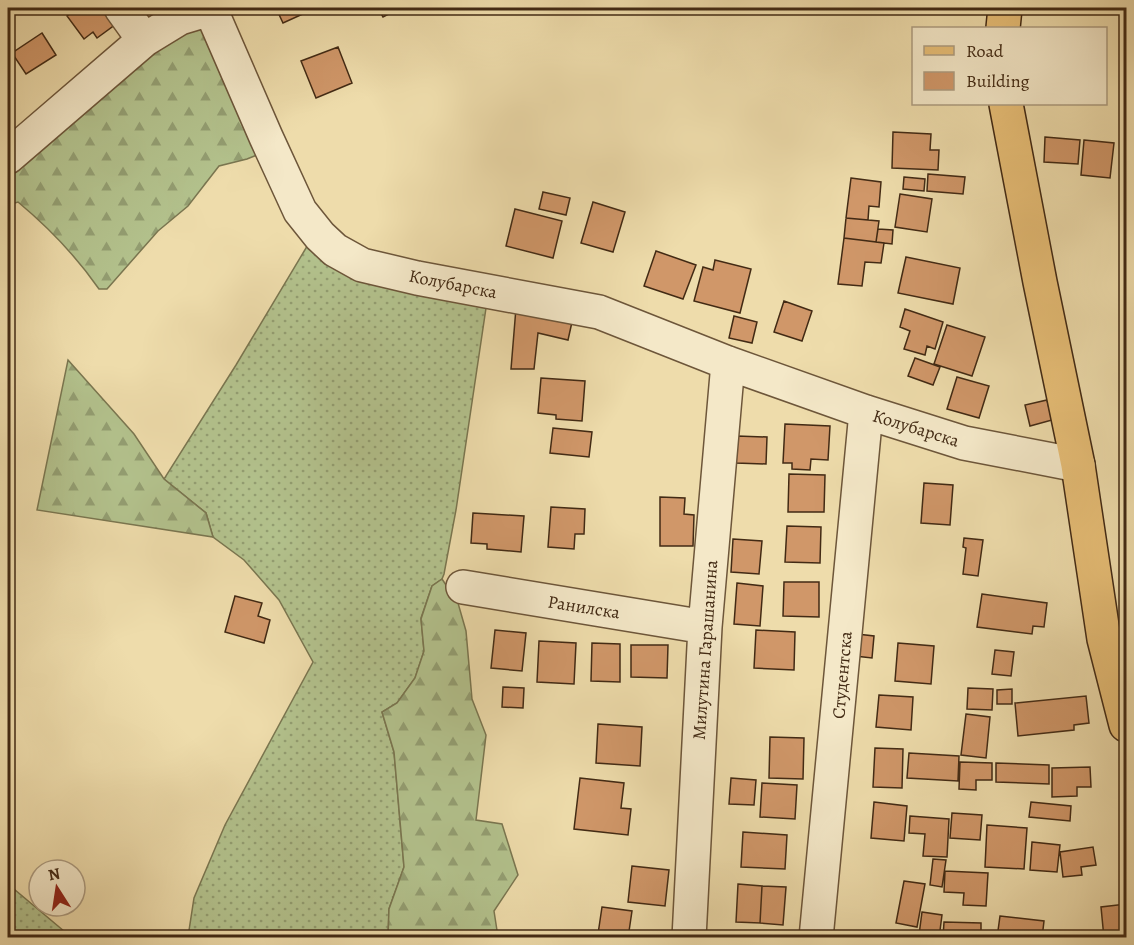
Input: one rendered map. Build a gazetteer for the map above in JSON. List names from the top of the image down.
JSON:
{
  "streets": {
    "street": [
      "Колубарска",
      "Ранилска",
      "Милутина Гарашанина",
      "Студентска"
    ]
  },
  "crossings": [
    ["Колубарска", "Милутина Гарашанина"],
    ["Колубарска", "Студентска"],
    ["Ранилска", "Милутина Гарашанина"]
  ],
  "legend": ["Road", "Building"],
  "north": "top"
}
